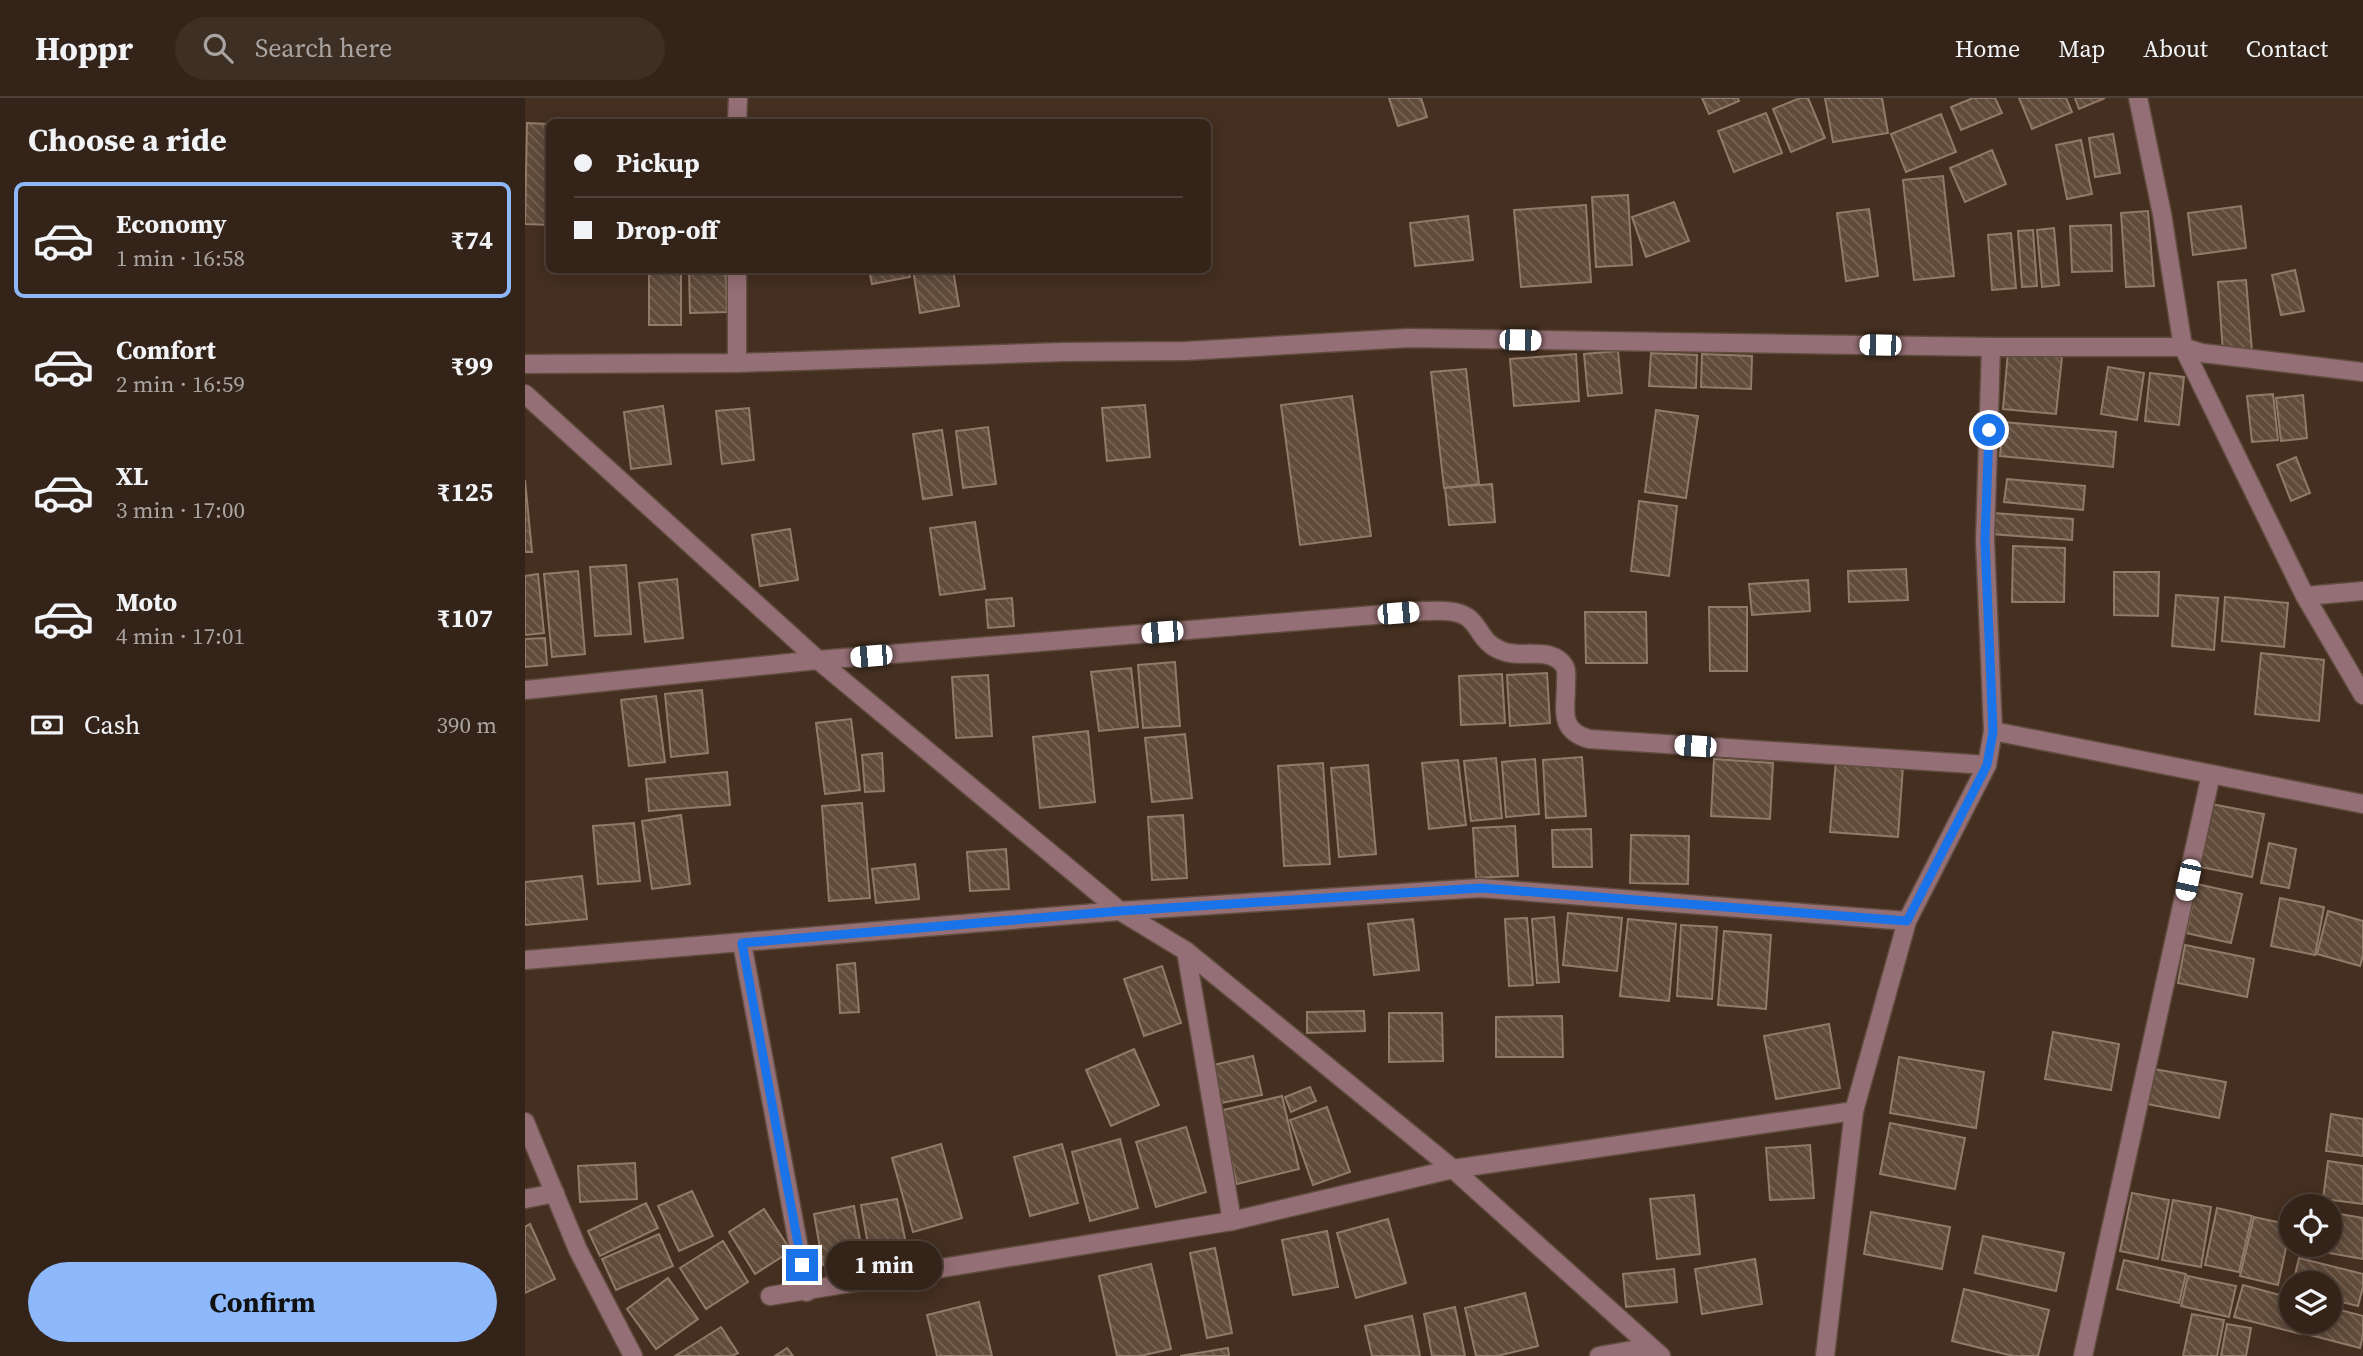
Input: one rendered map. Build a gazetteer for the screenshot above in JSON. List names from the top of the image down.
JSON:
{
  "page": {
    "header": "Hoppr",
    "search": "Search here",
    "nav": [
      "Home",
      "Map",
      "About",
      "Contact"
    ],
    "heading": "Choose a ride",
    "banner": ["Pickup", "Drop-off"],
    "list": [
      {
        "name": "Economy",
        "note": "1 min · 16:58",
        "value": "₹74"
      },
      {
        "name": "Comfort",
        "note": "2 min · 16:59",
        "value": "₹99"
      },
      {
        "name": "XL",
        "note": "3 min · 17:00",
        "value": "₹125"
      },
      {
        "name": "Moto",
        "note": "4 min · 17:01",
        "value": "₹107"
      }
    ],
    "pay": ["Cash", "390 m"],
    "bubble": "1 min",
    "buttons": "Confirm"
  }
}
